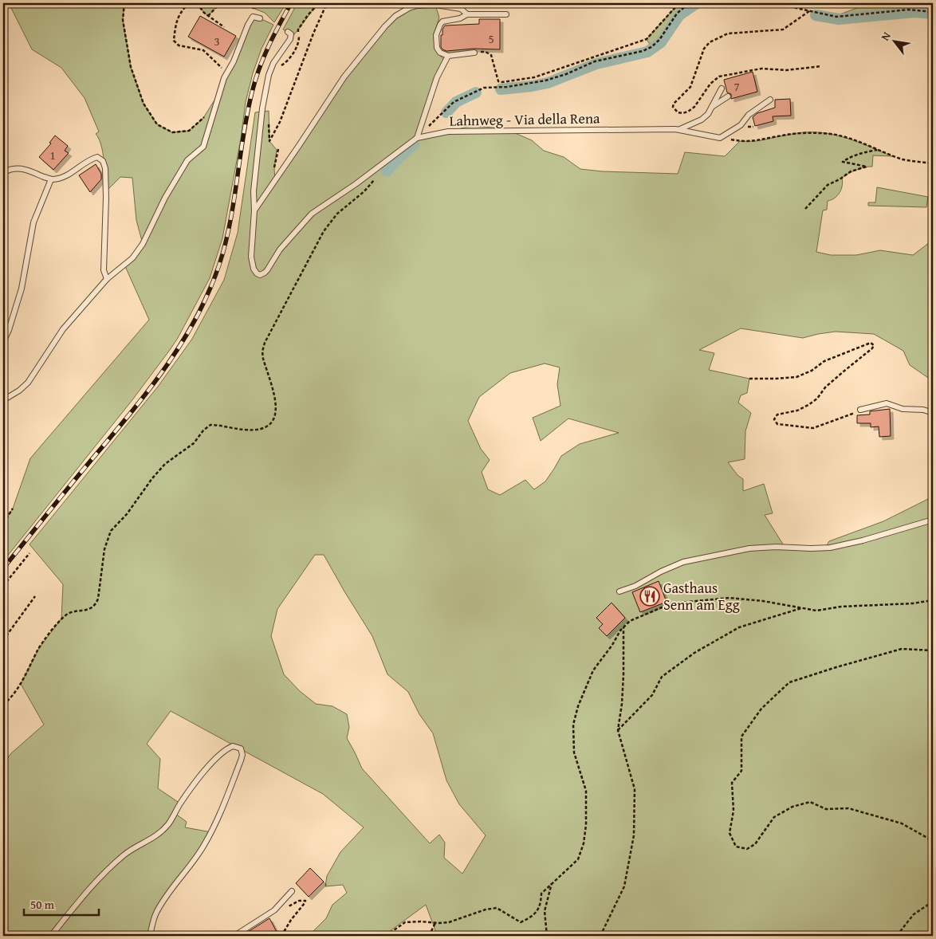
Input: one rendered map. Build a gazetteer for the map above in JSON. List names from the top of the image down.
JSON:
{
  "streets": {
    "lane": ["Lahnweg - Via della Rena"]
  },
  "places": {
    "restaurant": ["Gasthaus Senn am Egg"]
  },
  "house_numbers": [
    "5",
    "3",
    "7",
    "1"
  ],
  "scale_bar": "50 m",
  "north": "top left"
}
